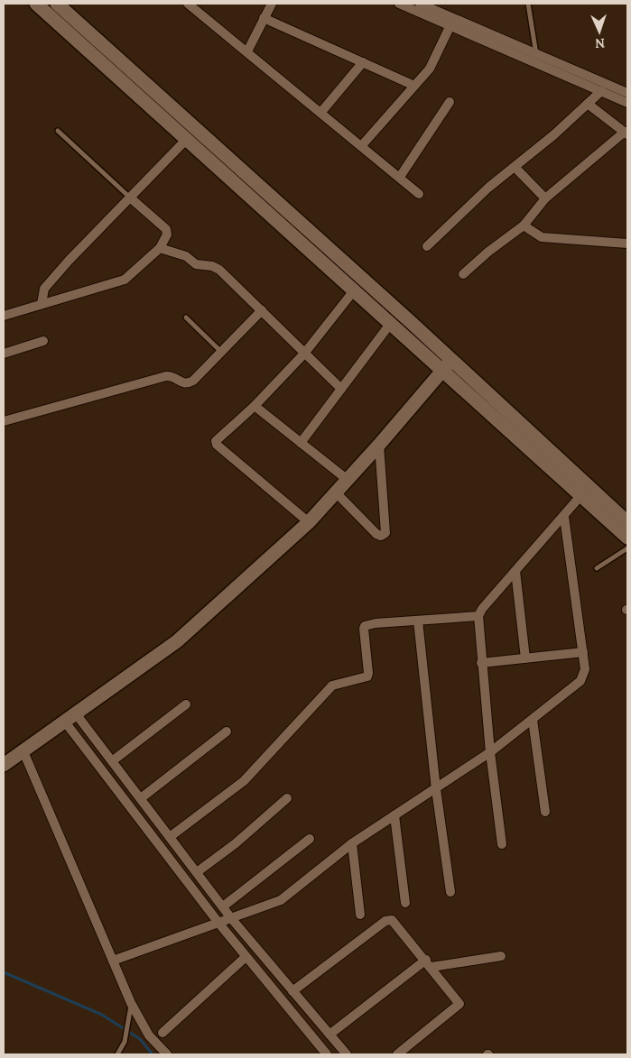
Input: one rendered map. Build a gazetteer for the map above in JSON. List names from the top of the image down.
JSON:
{
  "north": "bottom"
}
